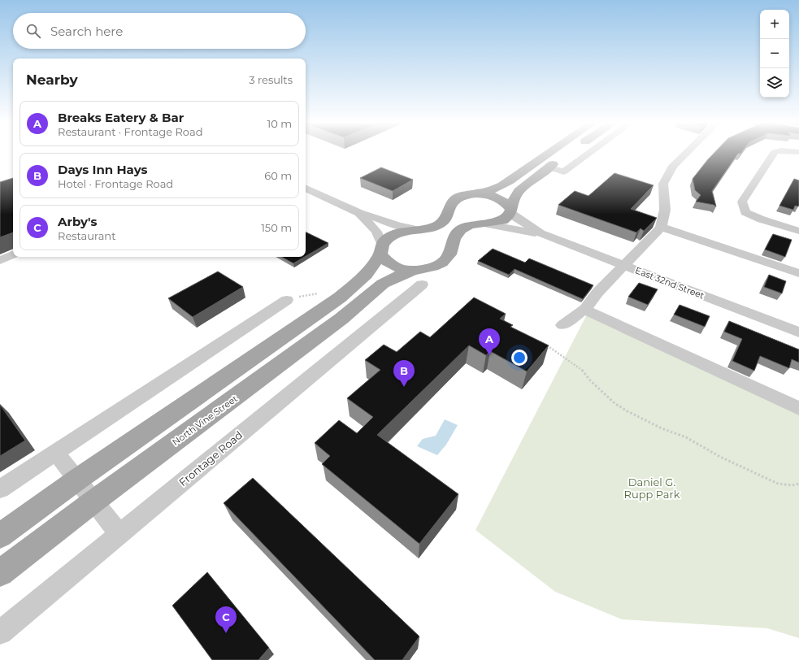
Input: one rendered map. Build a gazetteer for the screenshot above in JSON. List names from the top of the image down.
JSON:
{
  "streets": {
    "main road": ["North Vine Street"],
    "street": ["East 32nd Street", "Frontage Road"]
  },
  "crossings": [
    ["East 32nd Street", "North Vine Street"],
    ["North Vine Street", "Frontage Road"]
  ],
  "parks": ["Daniel G. Rupp Park"],
  "page": {
    "map_buttons": ["+", "−"],
    "search": "Search here",
    "heading": ["Nearby", "3 results"],
    "list": [
      {
        "mark": "A",
        "name": "Breaks Eatery & Bar",
        "note": "Restaurant · Frontage Road",
        "value": "10 m"
      },
      {
        "mark": "B",
        "name": "Days Inn Hays",
        "note": "Hotel · Frontage Road",
        "value": "60 m"
      },
      {
        "mark": "C",
        "name": "Arby's",
        "note": "Restaurant",
        "value": "150 m"
      }
    ],
    "pins": ["A", "B", "C"]
  }
}
